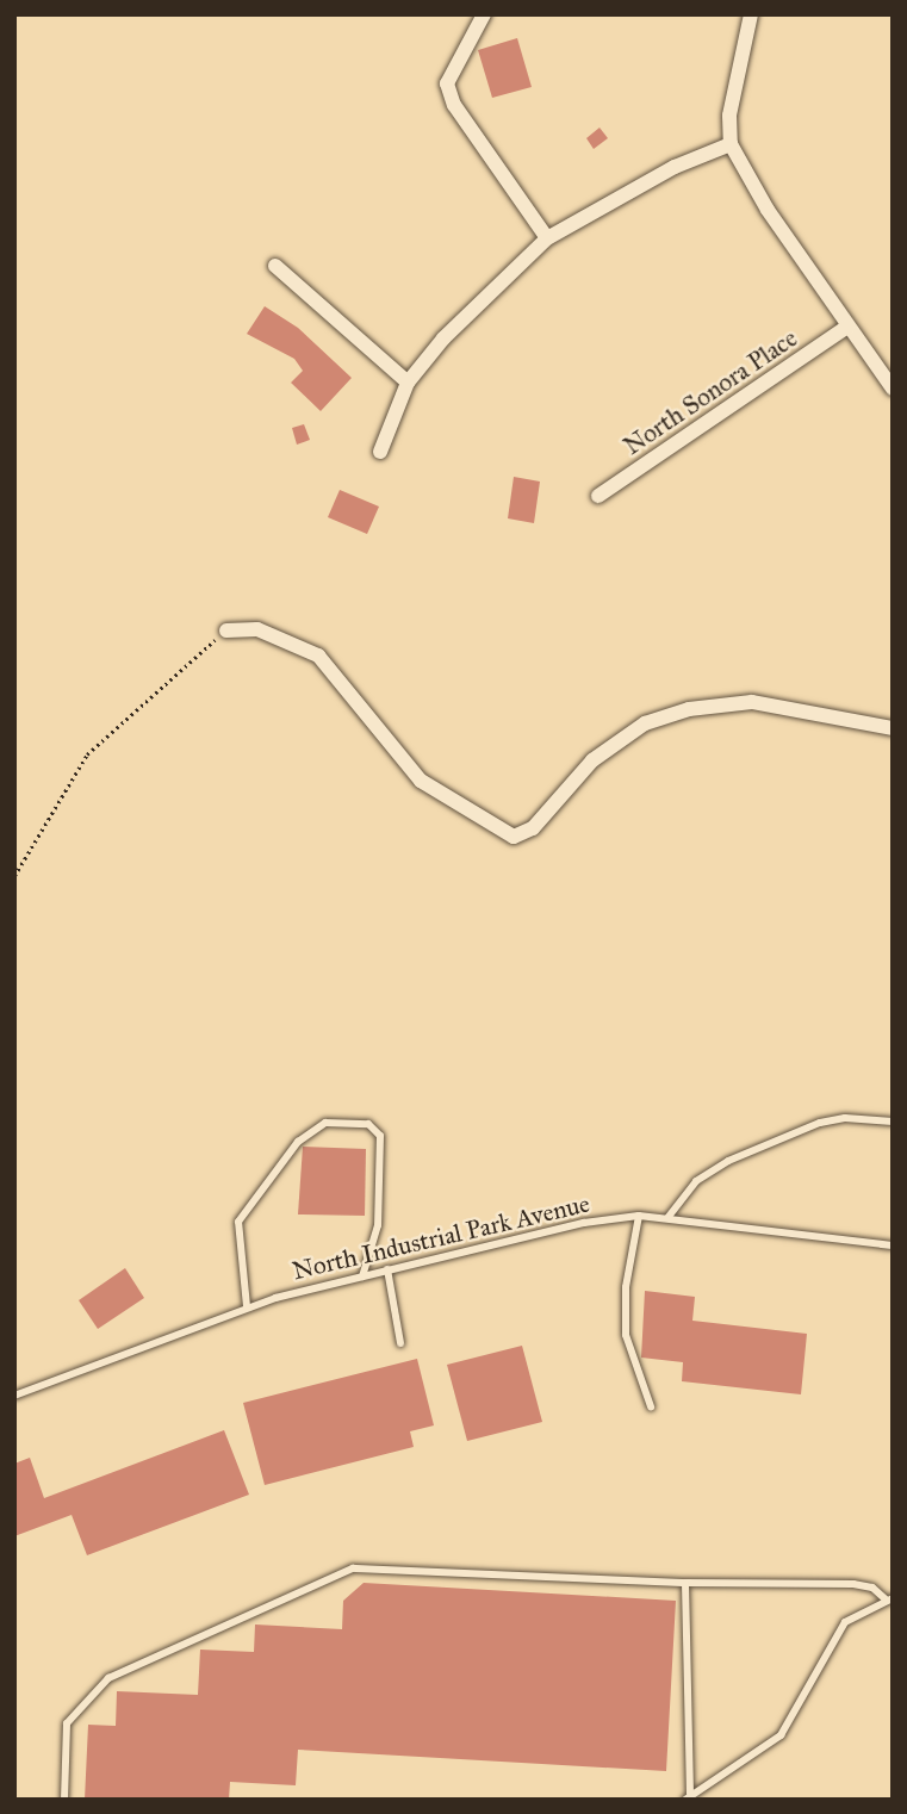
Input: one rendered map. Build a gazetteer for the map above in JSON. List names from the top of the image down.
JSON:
{
  "streets": {
    "street": ["North Sonora Place"],
    "lane": ["North Industrial Park Avenue"]
  }
}
